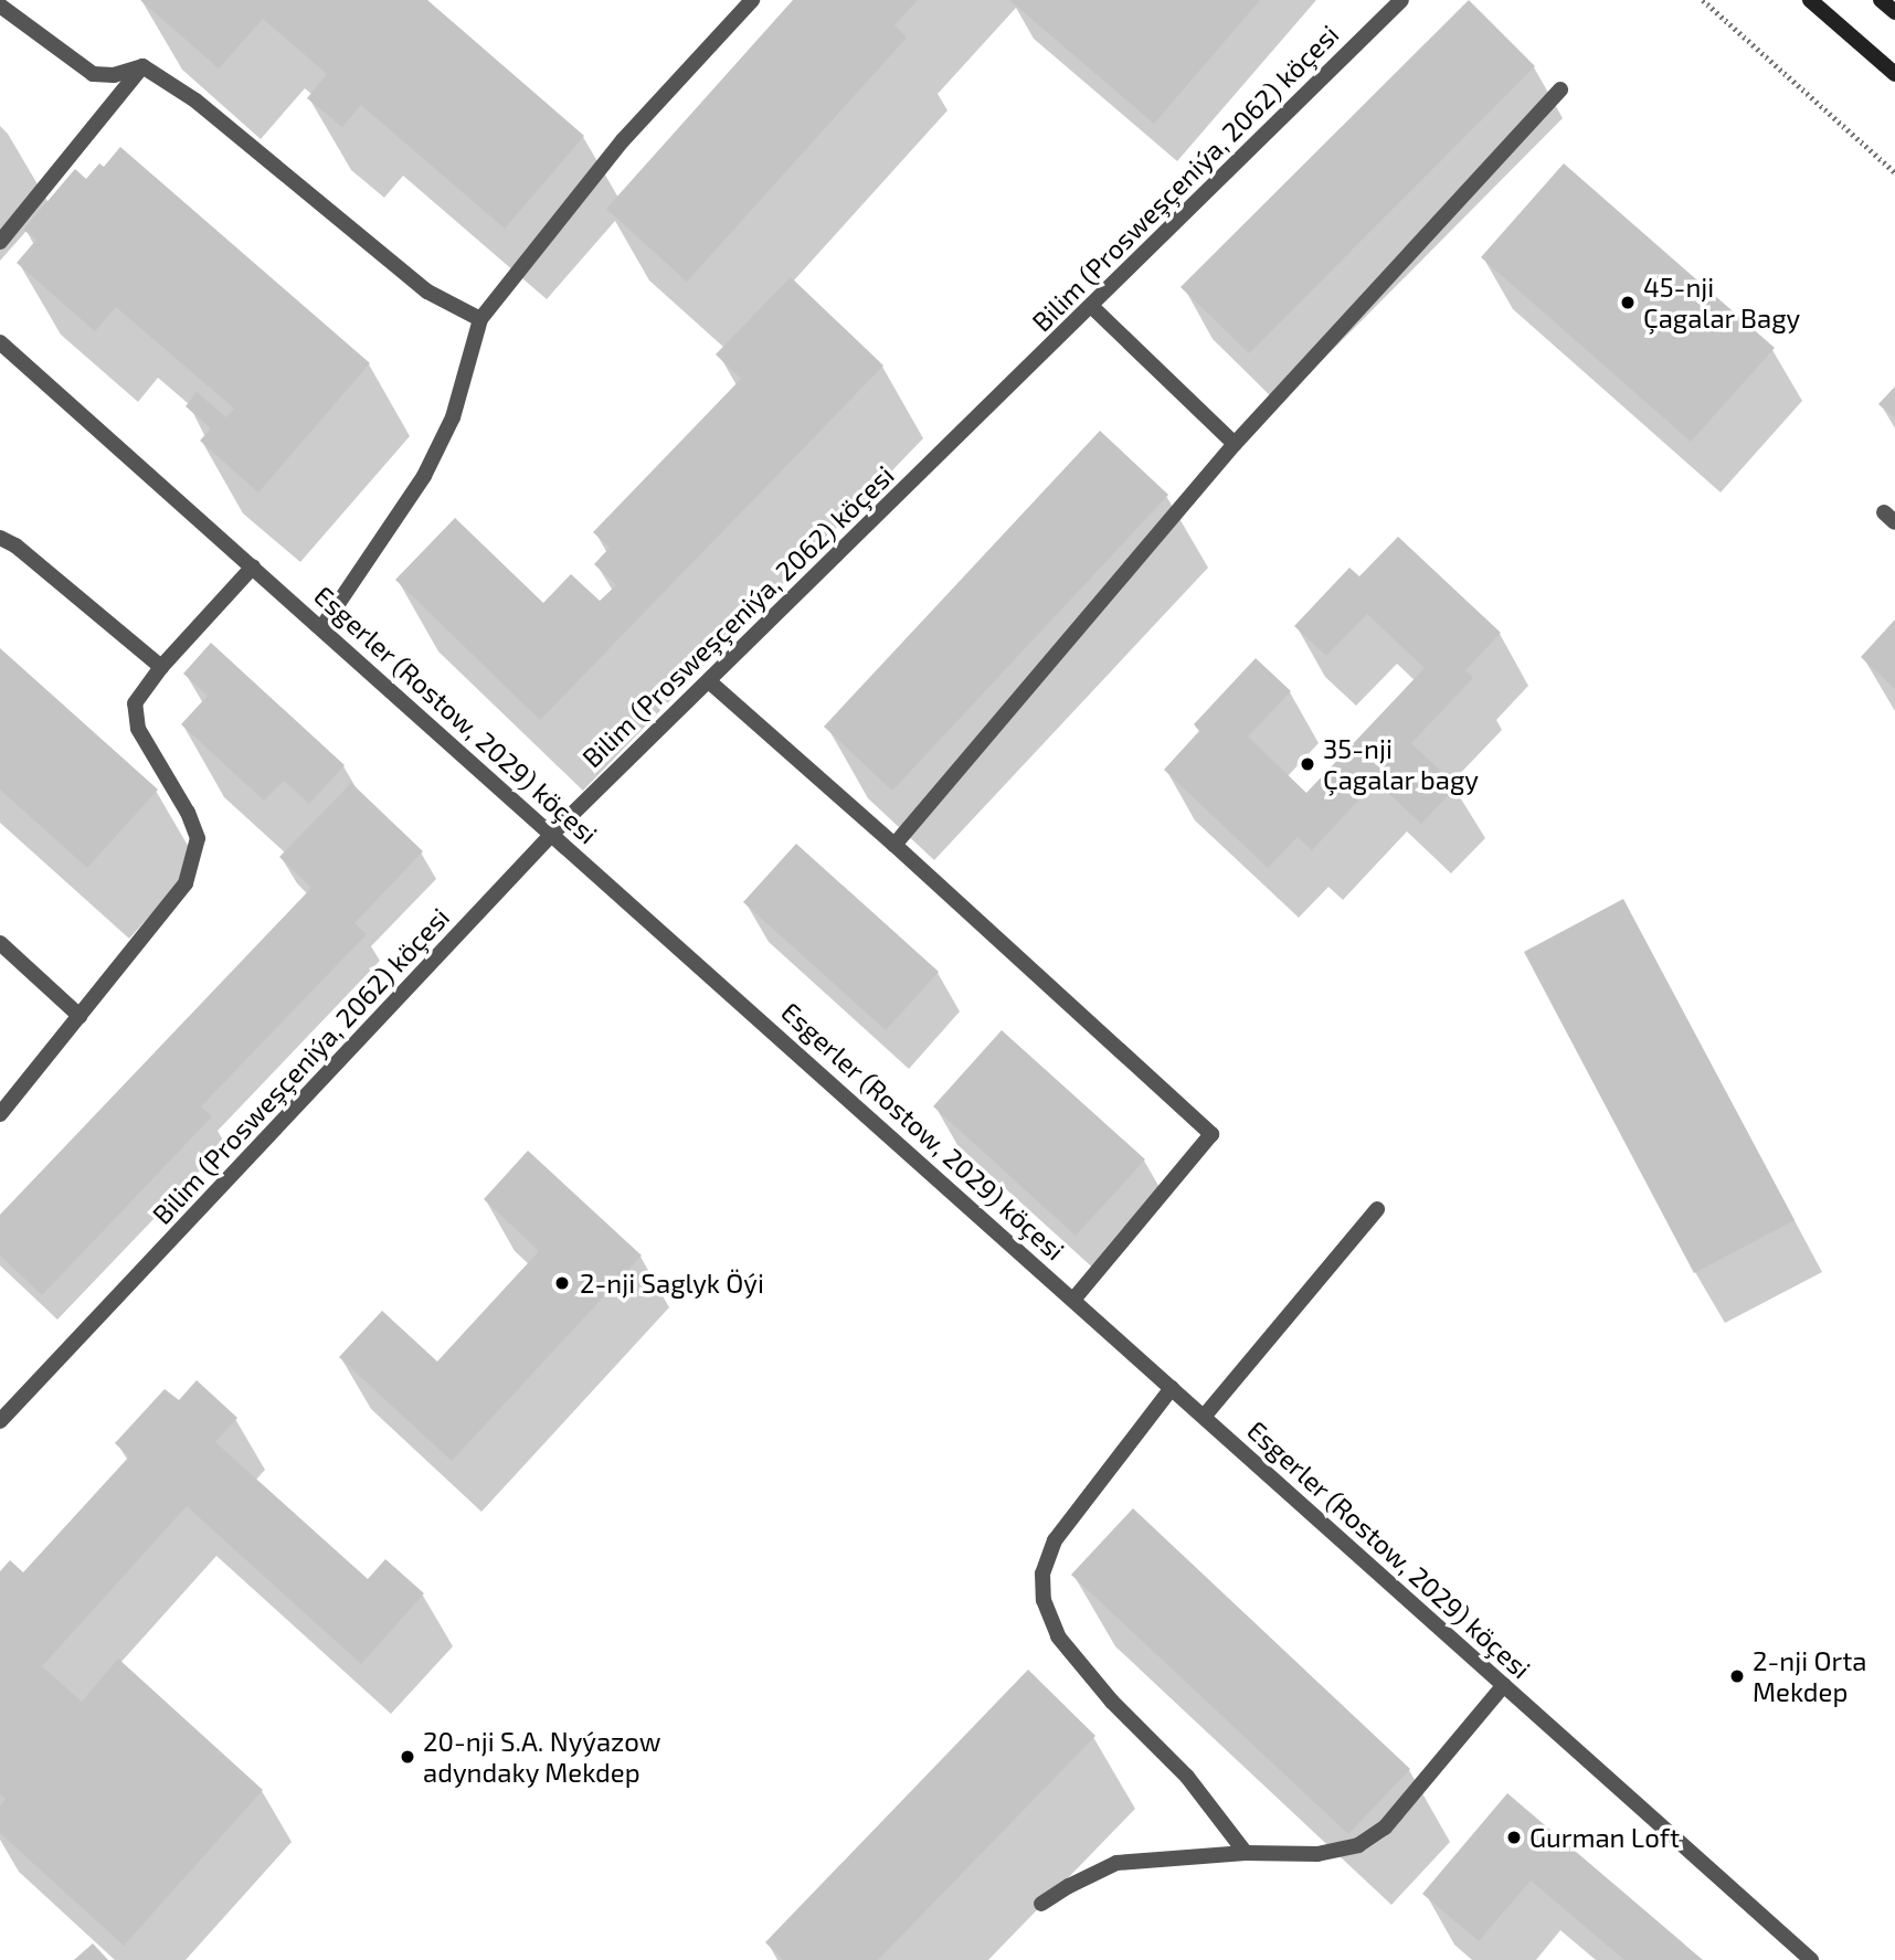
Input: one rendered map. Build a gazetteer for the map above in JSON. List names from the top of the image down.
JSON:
{
  "streets": {
    "street": ["Bilim (Prosweşçeniýa, 2062) köçesi", "Esgerler (Rostow, 2029) köçesi"]
  },
  "crossings": [
    ["Bilim (Prosweşçeniýa, 2062) köçesi", "Esgerler (Rostow, 2029) köçesi"]
  ],
  "places": [
    "45-nji Çagalar Bagy",
    "35-nji Çagalar bagy",
    "2-nji Saglyk Öýi",
    "2-nji Orta Mekdep",
    "20-nji S.A. Nyýazow adyndaky Mekdep",
    "Gurman Loft"
  ]
}
